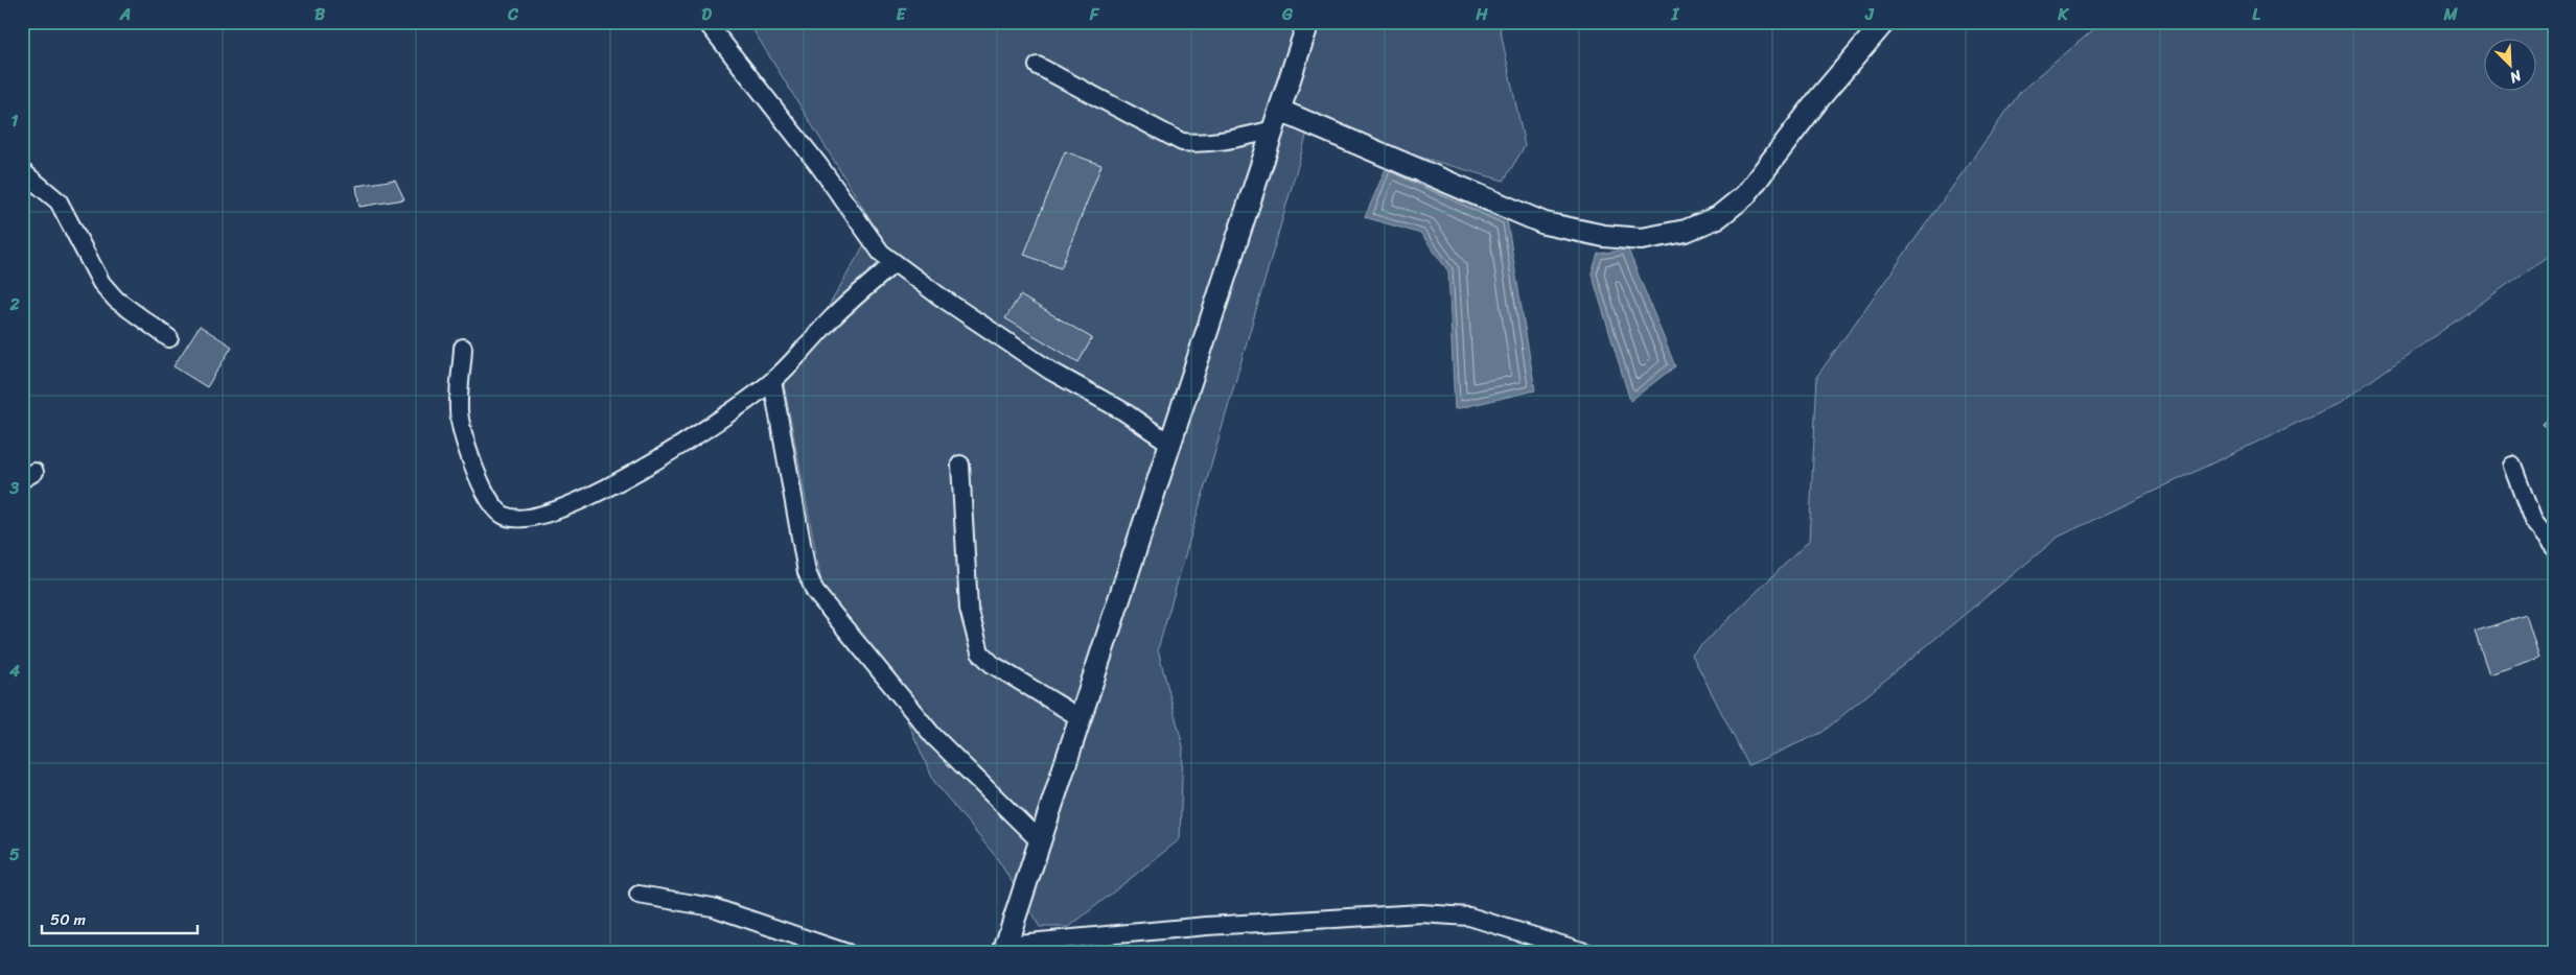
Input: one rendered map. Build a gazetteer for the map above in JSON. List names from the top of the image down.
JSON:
{
  "scale_bar": "50 m",
  "north": "bottom right",
  "grid": {
    "columns": [
      "A",
      "B",
      "C",
      "D",
      "E",
      "F",
      "G",
      "H",
      "I",
      "J",
      "K",
      "L",
      "M"
    ],
    "rows": [
      "1",
      "2",
      "3",
      "4",
      "5"
    ]
  }
}
